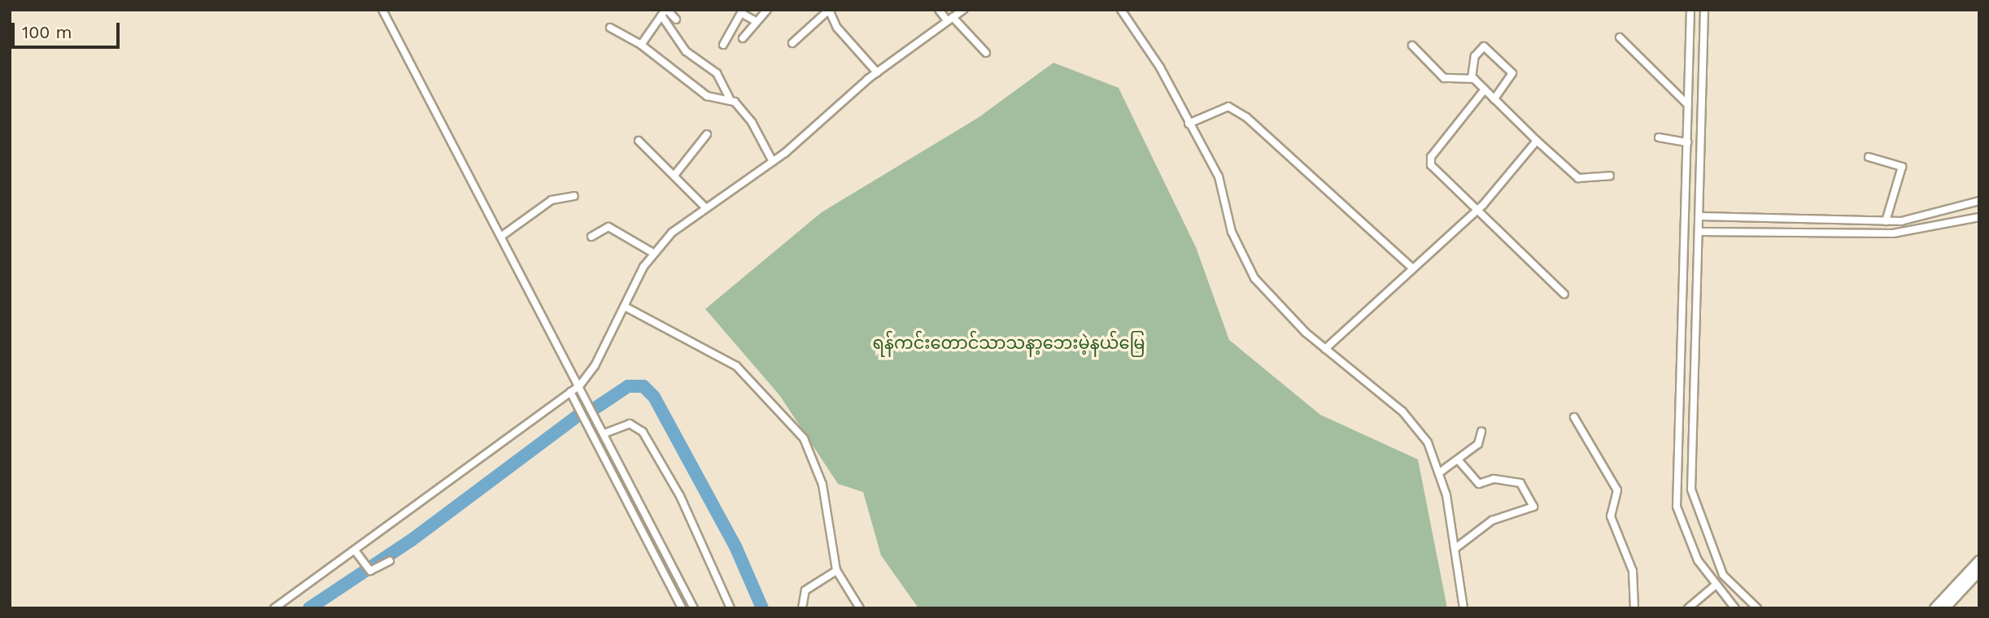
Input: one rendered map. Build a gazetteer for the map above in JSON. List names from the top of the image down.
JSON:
{
  "parks": ["ရန်ကင်းတောင်သာသနာ့ဘေးမဲ့နယ်မြေ"],
  "scale_bar": "100 m"
}
